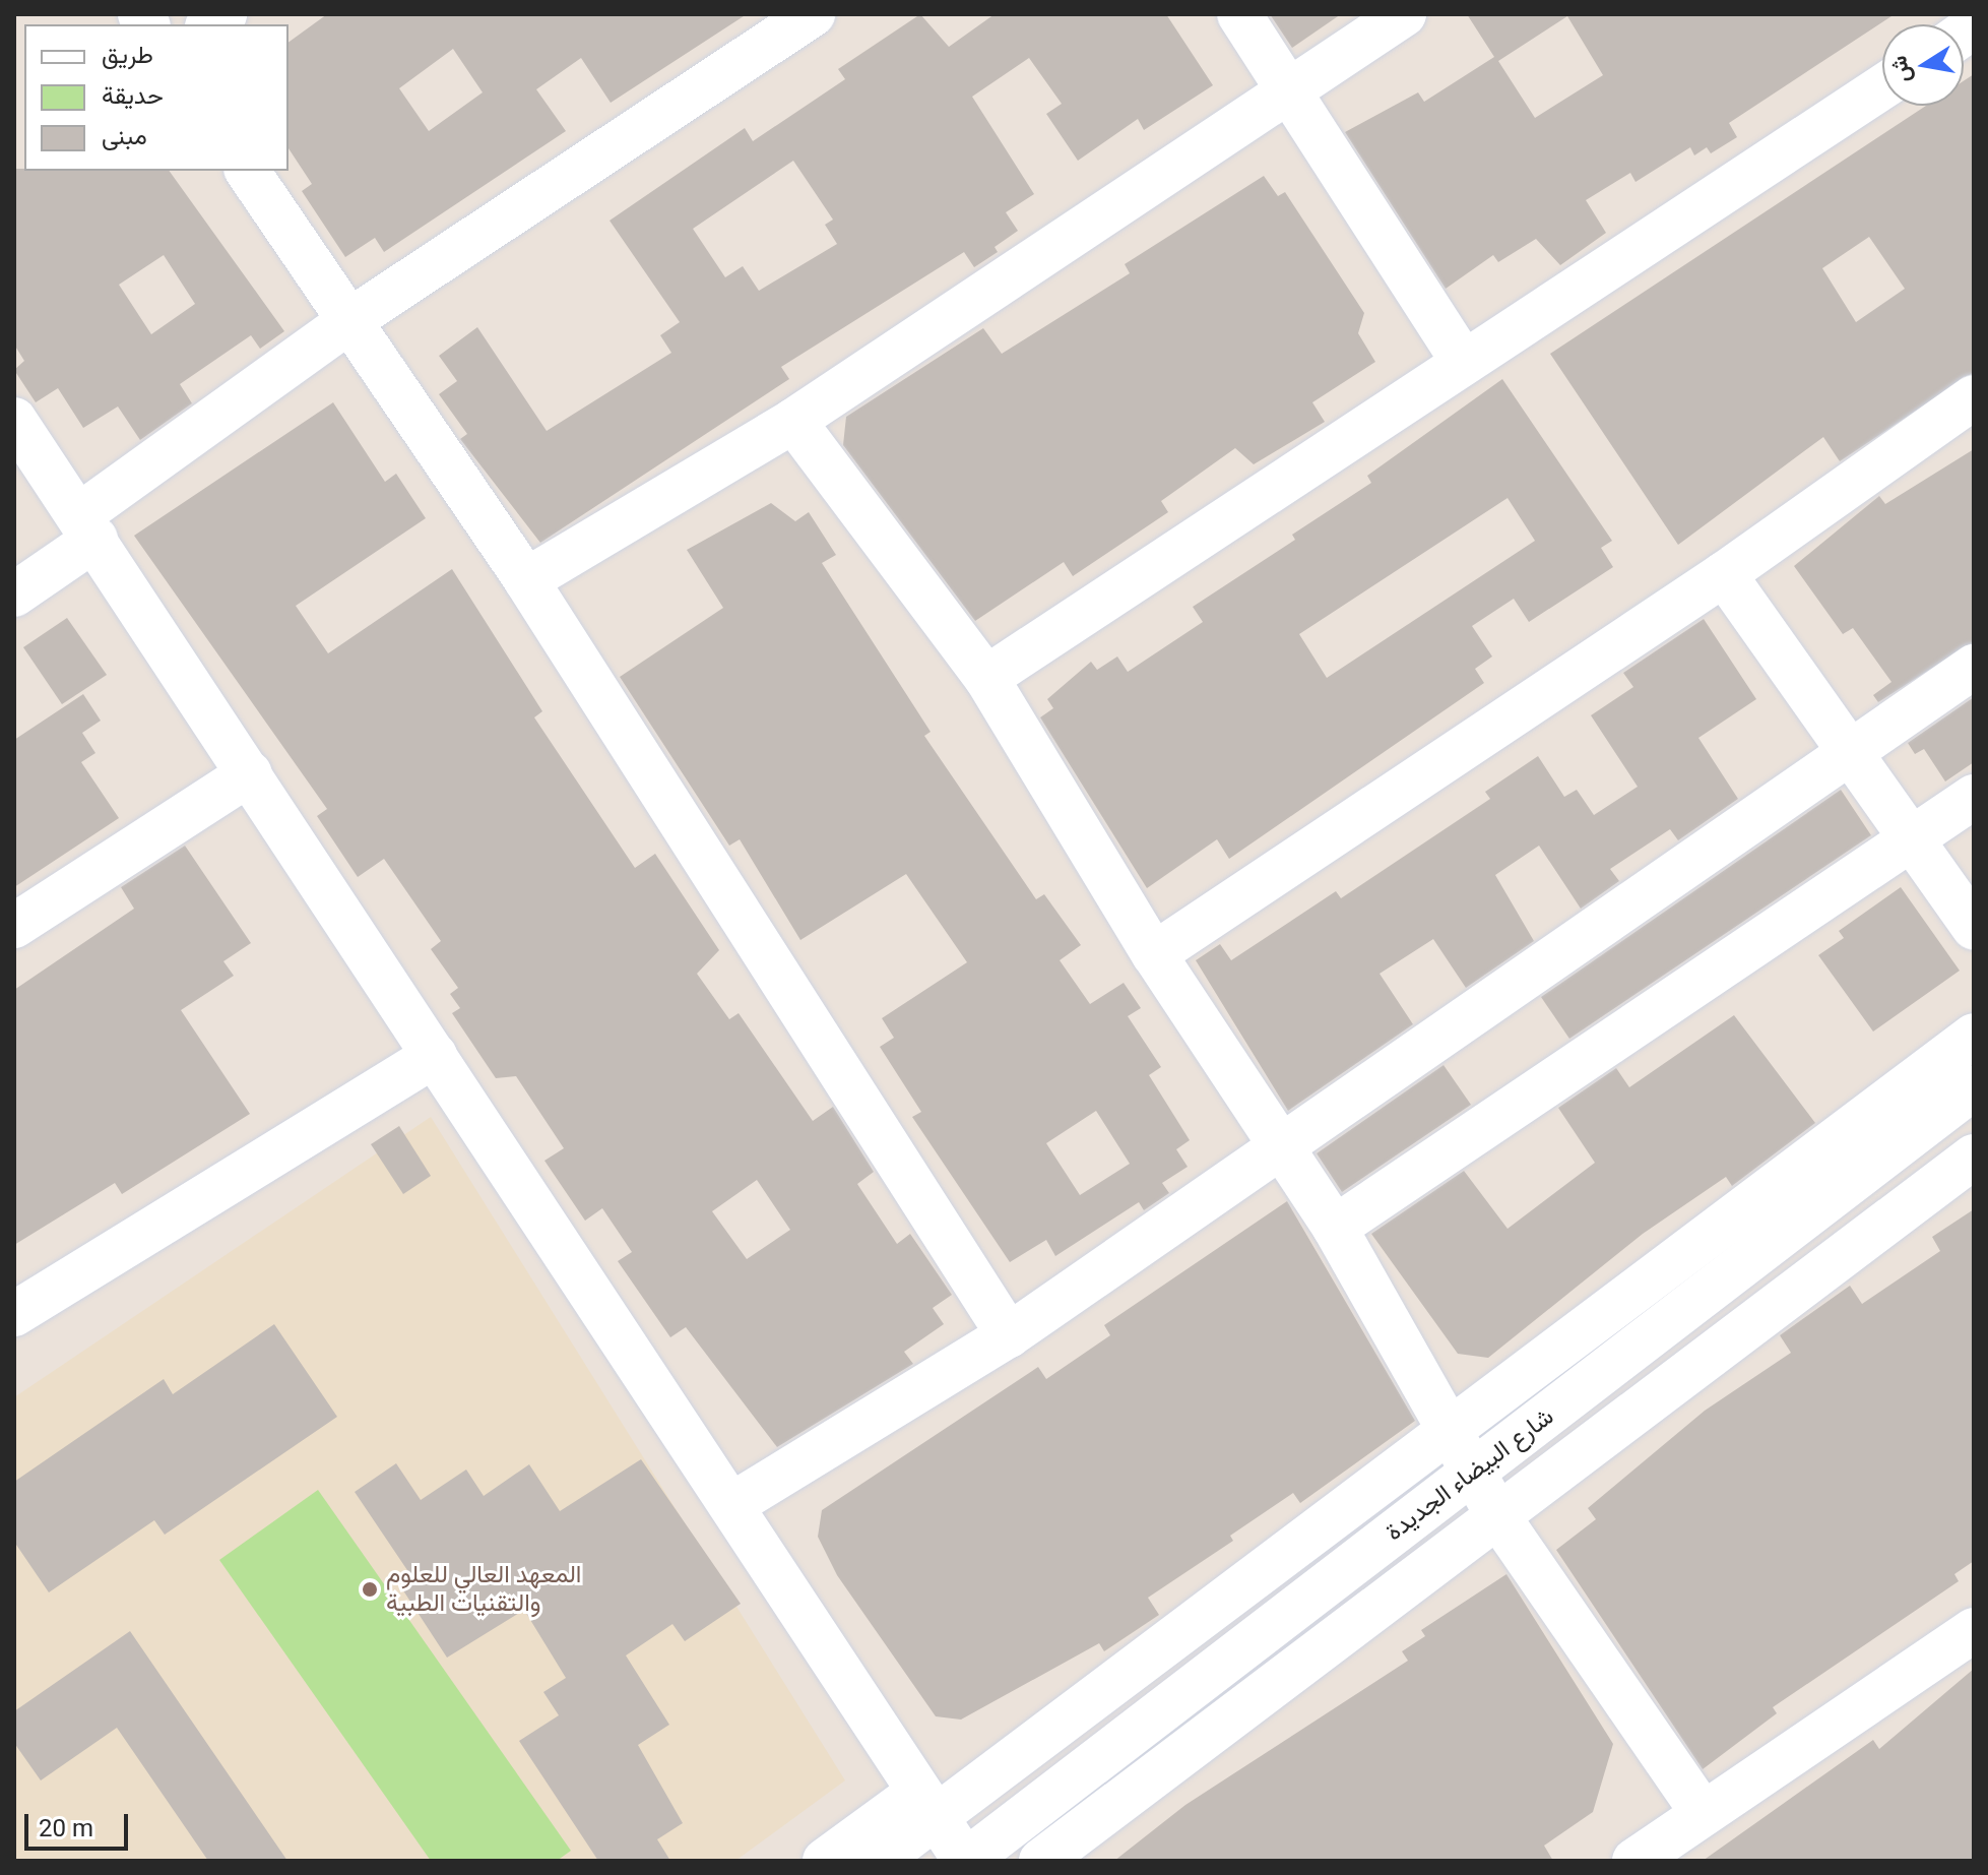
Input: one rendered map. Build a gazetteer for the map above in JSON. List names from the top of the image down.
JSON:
{
  "streets": {
    "street": ["شارع البيضاء الجديدة"]
  },
  "places": ["المعهد العالي للعلوم والتقنيات الطبية"],
  "legend": ["طريق", "حديقة", "مبنى"],
  "scale_bar": "20 m",
  "north": "left"
}
